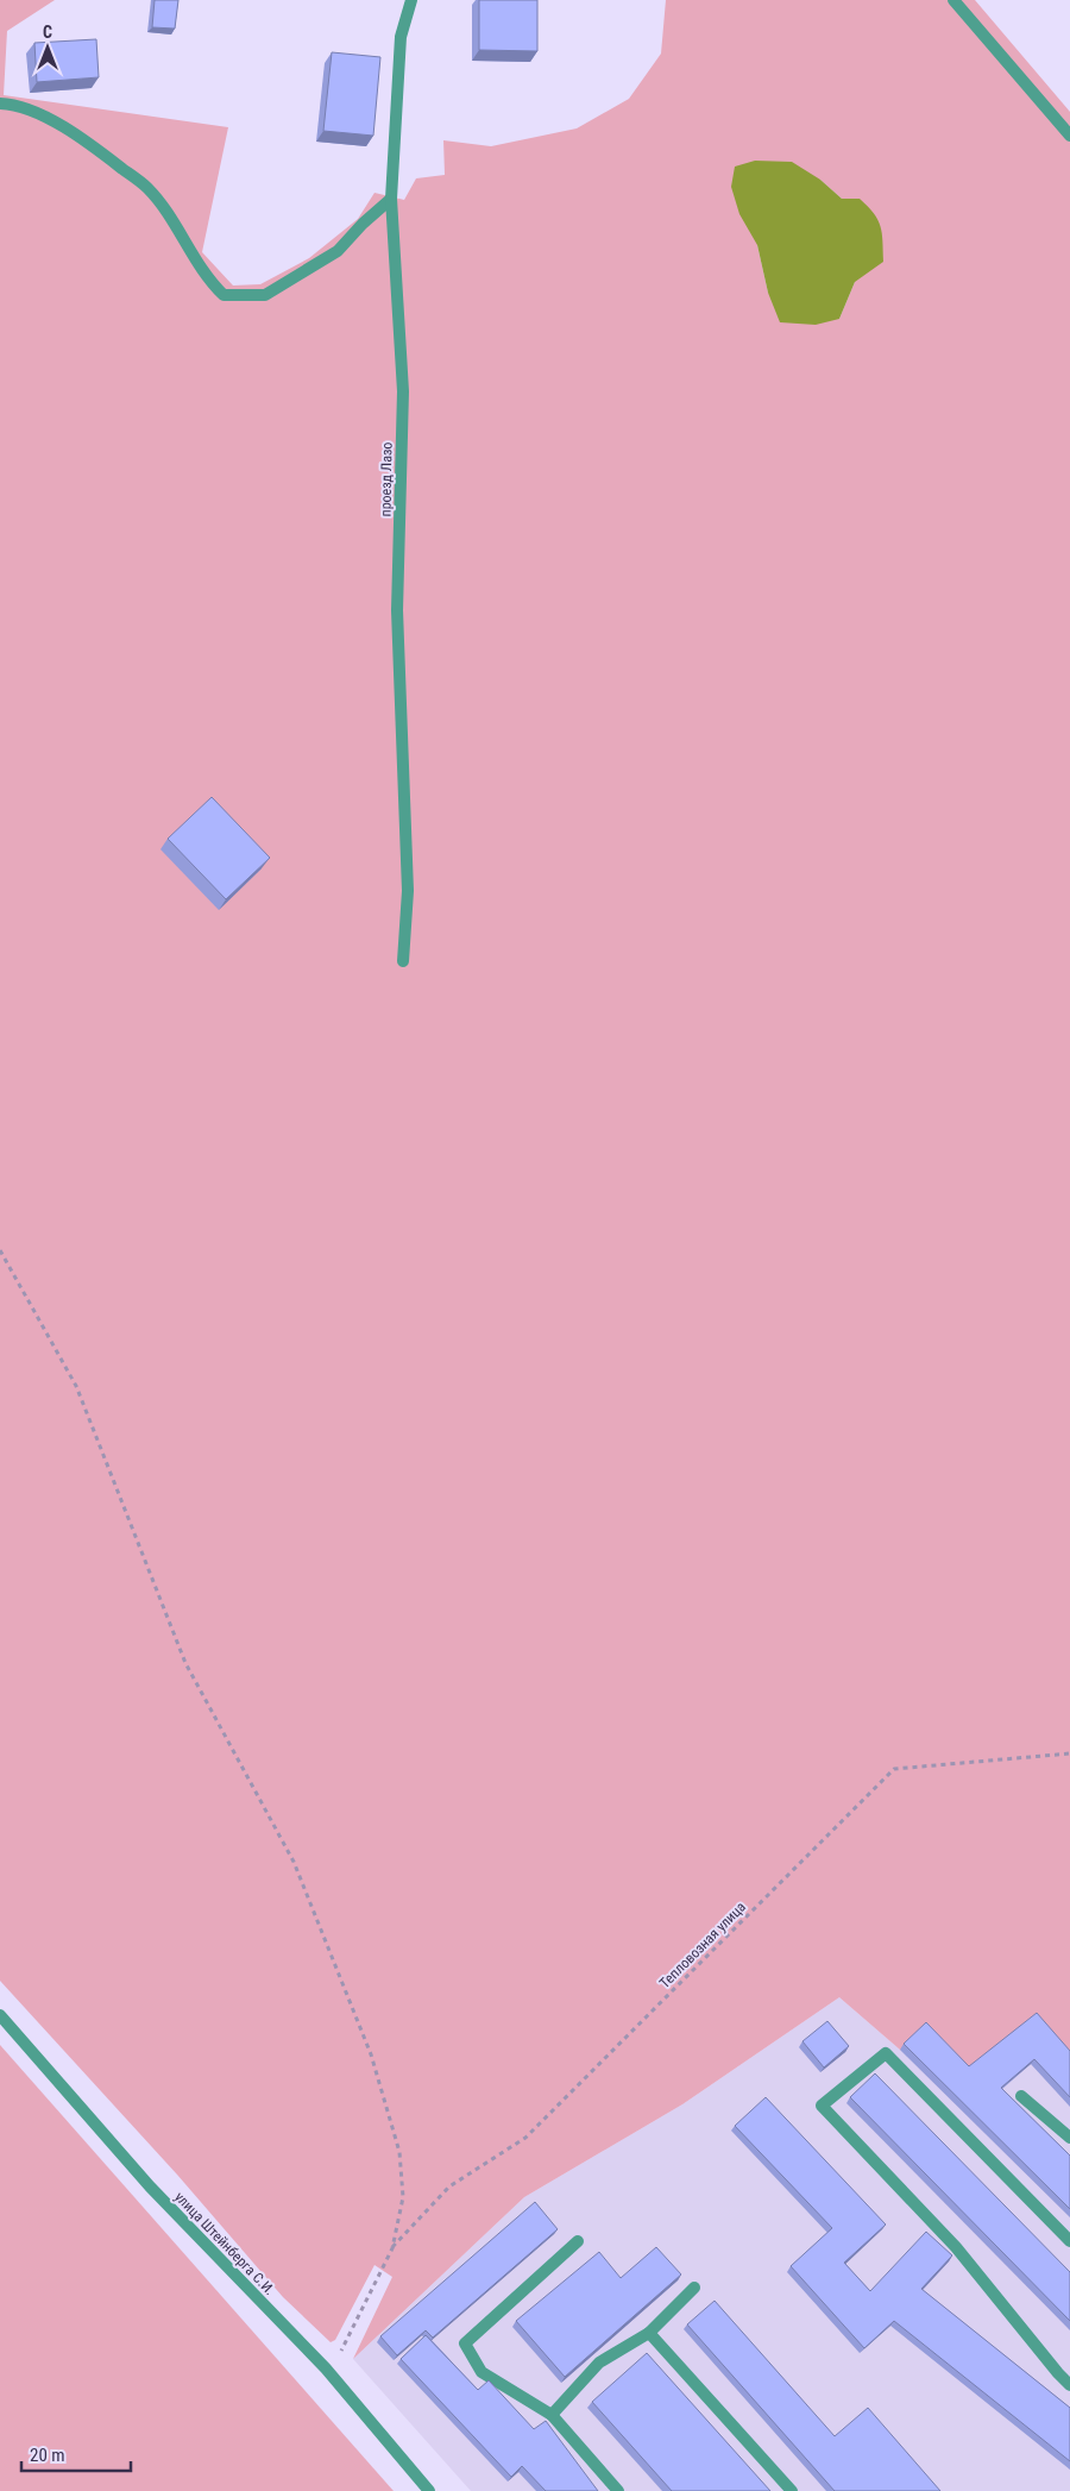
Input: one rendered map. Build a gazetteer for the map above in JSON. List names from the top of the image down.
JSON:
{
  "streets": {
    "street": ["проезд Лазо", "улица Штейнберга С.И."],
    "path": ["Тепловозная улица"]
  },
  "scale_bar": "20 m",
  "north": "top"
}
